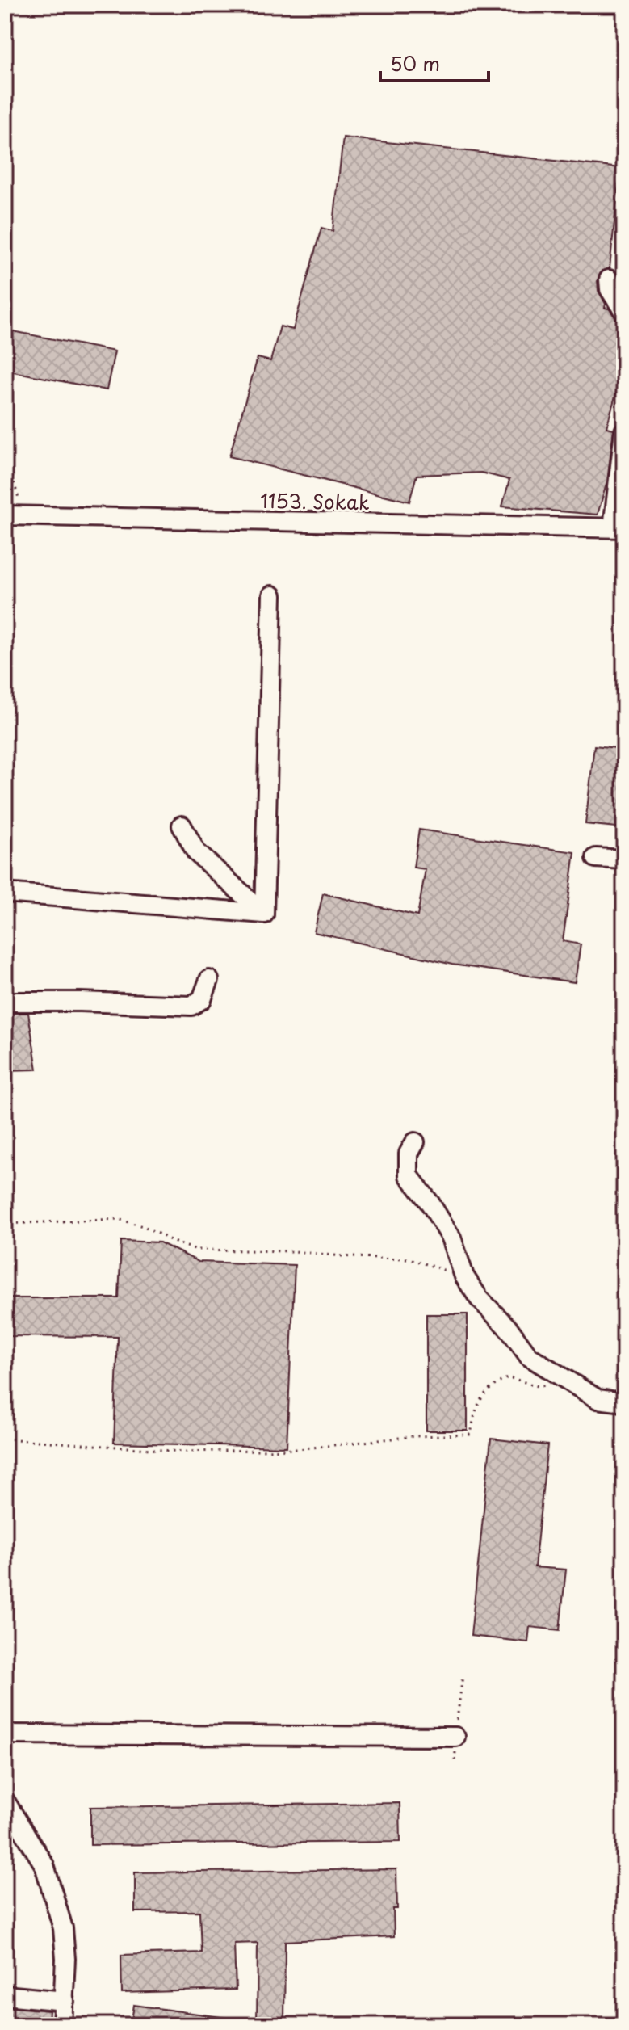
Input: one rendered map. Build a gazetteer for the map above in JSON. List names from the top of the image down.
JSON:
{
  "streets": {
    "street": ["1153. Sokak"]
  },
  "scale_bar": "50 m"
}
